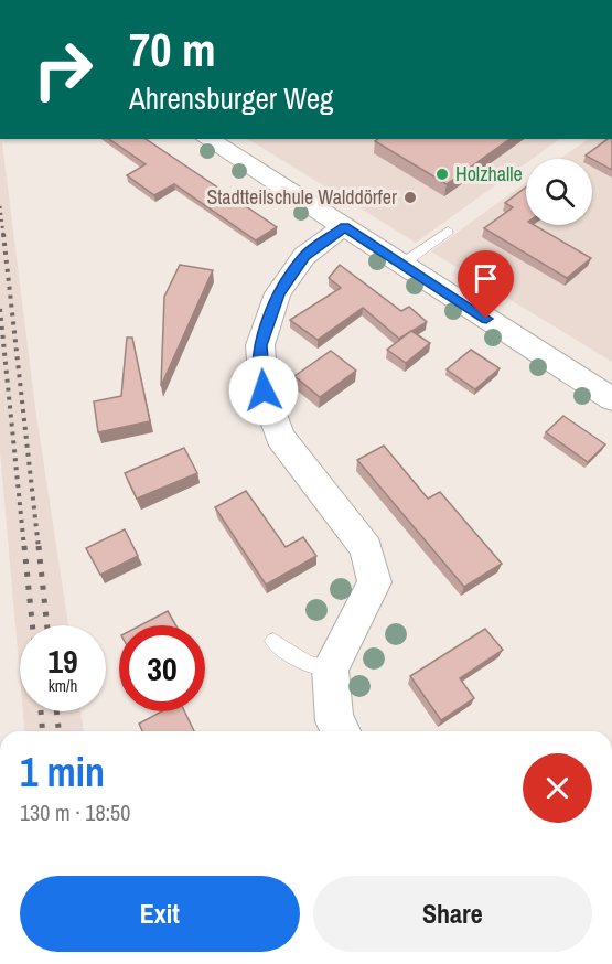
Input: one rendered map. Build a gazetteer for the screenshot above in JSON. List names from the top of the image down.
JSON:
{
  "places": ["Holzhalle", "Stadtteilschule Walddörfer"],
  "page": {
    "turn": ["70 m", "Ahrensburger Weg"],
    "speed": "19 km/h",
    "limit": "30",
    "heading": ["1 min", "130 m · 18:50"],
    "buttons": ["Exit", "Share"]
  }
}
